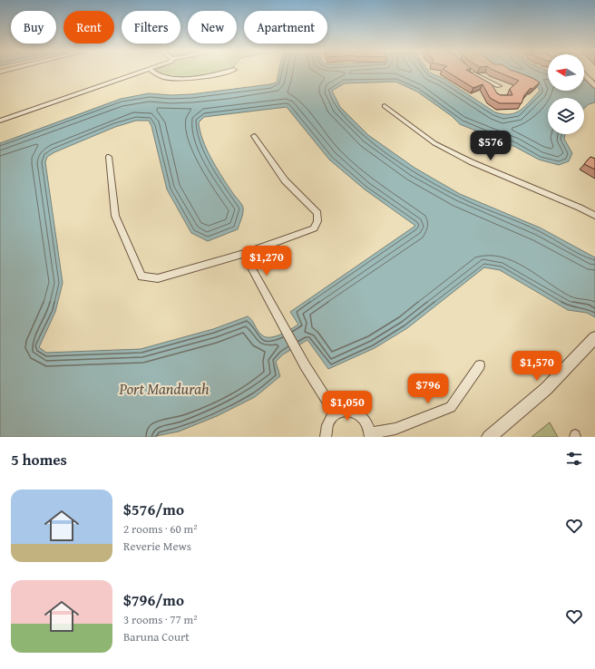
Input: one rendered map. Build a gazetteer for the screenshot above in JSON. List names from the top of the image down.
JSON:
{
  "water": ["Port Mandurah"],
  "north": "left",
  "page": {
    "chip": [
      "Buy",
      "Rent",
      "Filters",
      "New",
      "Apartment"
    ],
    "price": [
      "$576",
      "$1,270",
      "$1,570",
      "$796",
      "$1,050"
    ],
    "heading": "5 homes",
    "list": [
      {
        "name": "$576/mo",
        "note": "2 rooms · 60 m² · Reverie Mews"
      },
      {
        "name": "$796/mo",
        "note": "3 rooms · 77 m² · Baruna Court"
      }
    ]
  }
}
